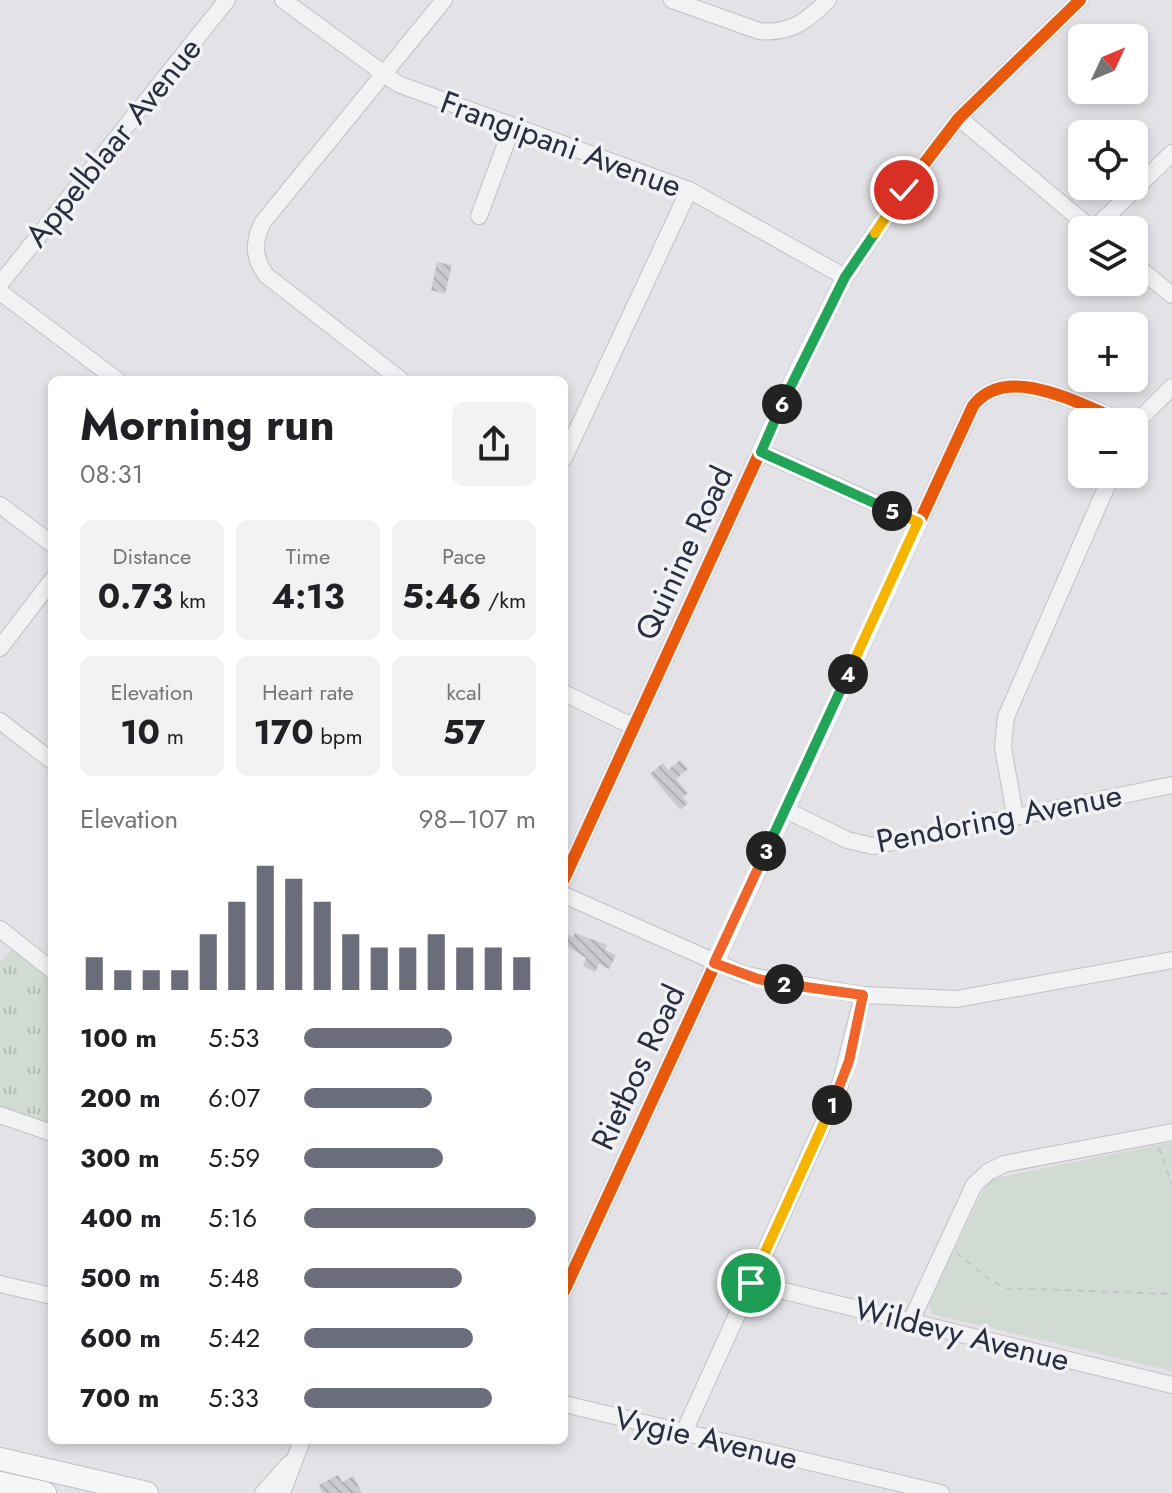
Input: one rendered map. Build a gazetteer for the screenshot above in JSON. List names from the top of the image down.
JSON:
{
  "streets": {
    "street": [
      "Appelblaar Avenue",
      "Frangipani Avenue",
      "Quinine Road",
      "Pendoring Avenue",
      "Rietbos Road",
      "Wildevy Avenue",
      "Vygie Avenue"
    ]
  },
  "crossings": [
    ["Frangipani Avenue", "Quinine Road"],
    ["Pendoring Avenue", "Rietbos Road"]
  ],
  "north": "top right",
  "page": {
    "map_buttons": ["+", "−"],
    "heading": ["Morning run", "08:31"],
    "pins": [
      "6",
      "5",
      "4",
      "3",
      "2",
      "1"
    ],
    "stats": [
      ["Distance", "0.73 km"],
      ["Time", "4:13"],
      ["Pace", "5:46 /km"],
      ["Elevation", "10 m"],
      ["Heart rate", "170 bpm"],
      ["kcal", "57"]
    ],
    "chart": ["Elevation", "98–107 m"],
    "list": [
      {
        "name": "100 m",
        "note": "5:53"
      },
      {
        "name": "200 m",
        "note": "6:07"
      },
      {
        "name": "300 m",
        "note": "5:59"
      },
      {
        "name": "400 m",
        "note": "5:16"
      },
      {
        "name": "500 m",
        "note": "5:48"
      },
      {
        "name": "600 m",
        "note": "5:42"
      },
      {
        "name": "700 m",
        "note": "5:33"
      }
    ]
  }
}
